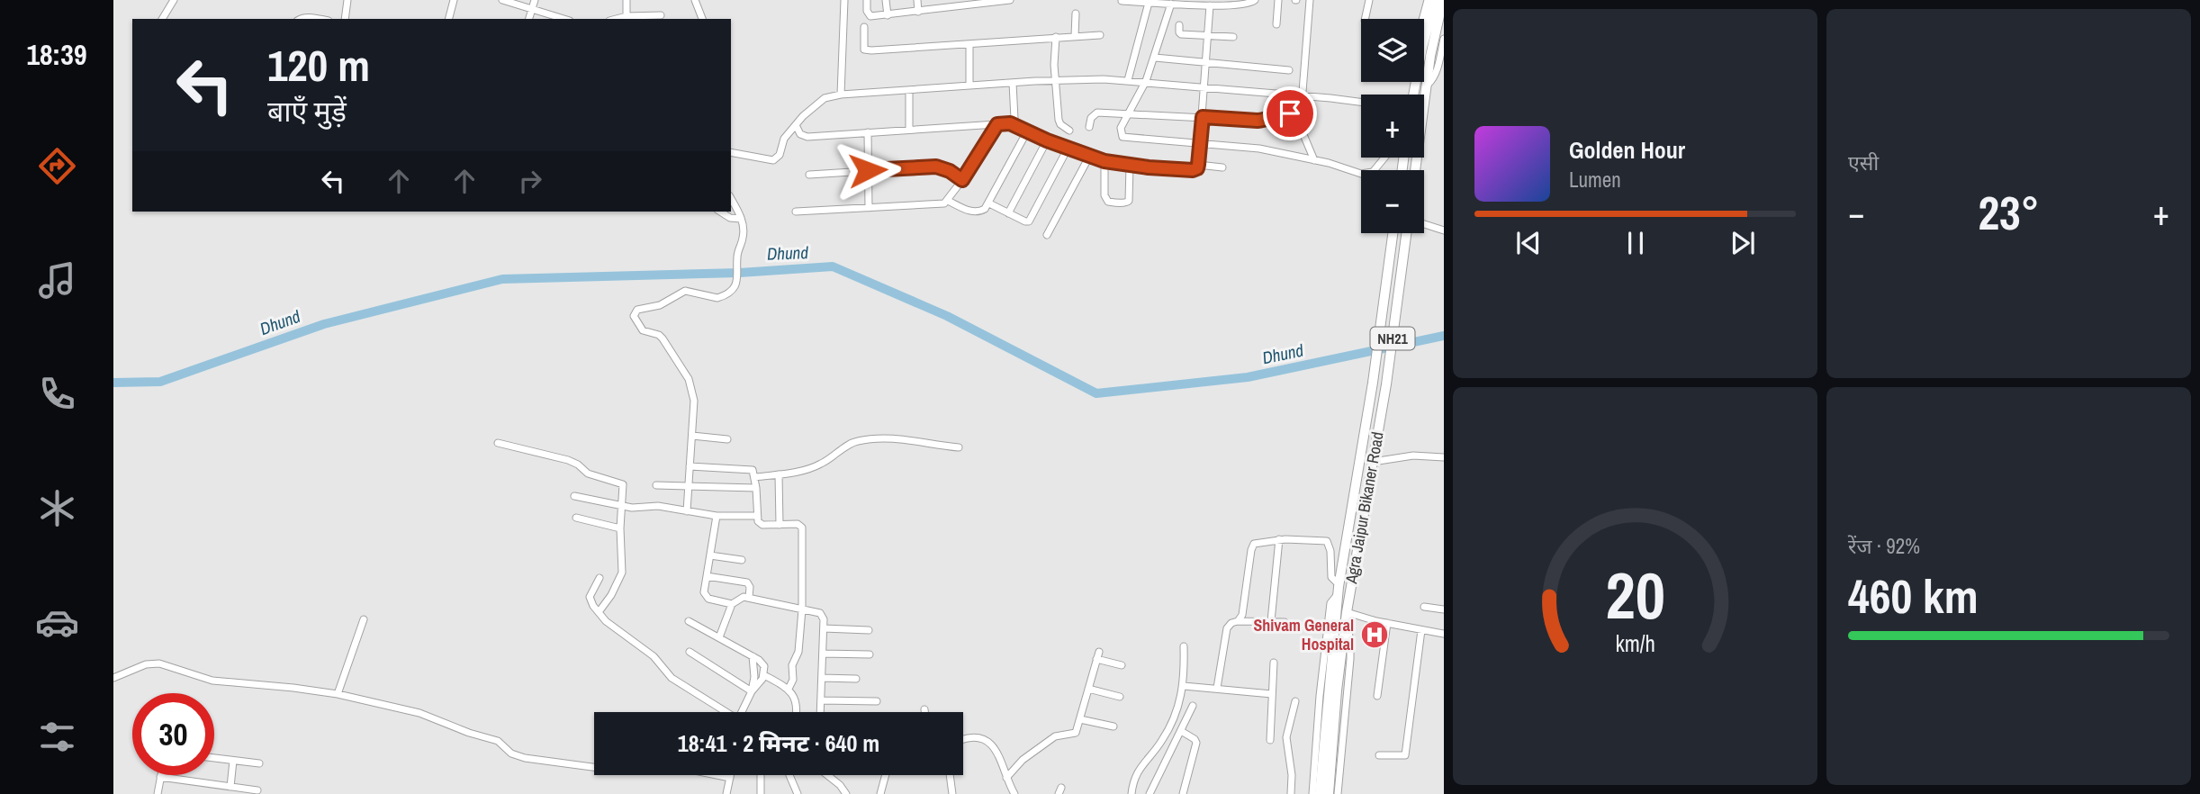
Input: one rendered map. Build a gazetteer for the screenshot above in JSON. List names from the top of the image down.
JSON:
{
  "streets": {
    "highway": ["NH21", "Agra Jaipur Bikaner Road"]
  },
  "water": ["Dhund"],
  "places": {
    "hospital": ["Shivam General Hospital"]
  },
  "page": {
    "tabs": "18:39",
    "tile": [
      "एसी",
      ["रेंज · 92%", "460 km"]
    ],
    "map_buttons": ["+", "−"],
    "turn": ["120 m", "बाएँ मुड़ें"],
    "song": ["Golden Hour", "Lumen"],
    "heat": ["−", "23°", "+"],
    "limit": "30",
    "trip": "18:41 · 2 मिनट · 640 m",
    "gauge": ["20", "km/h"]
  }
}
